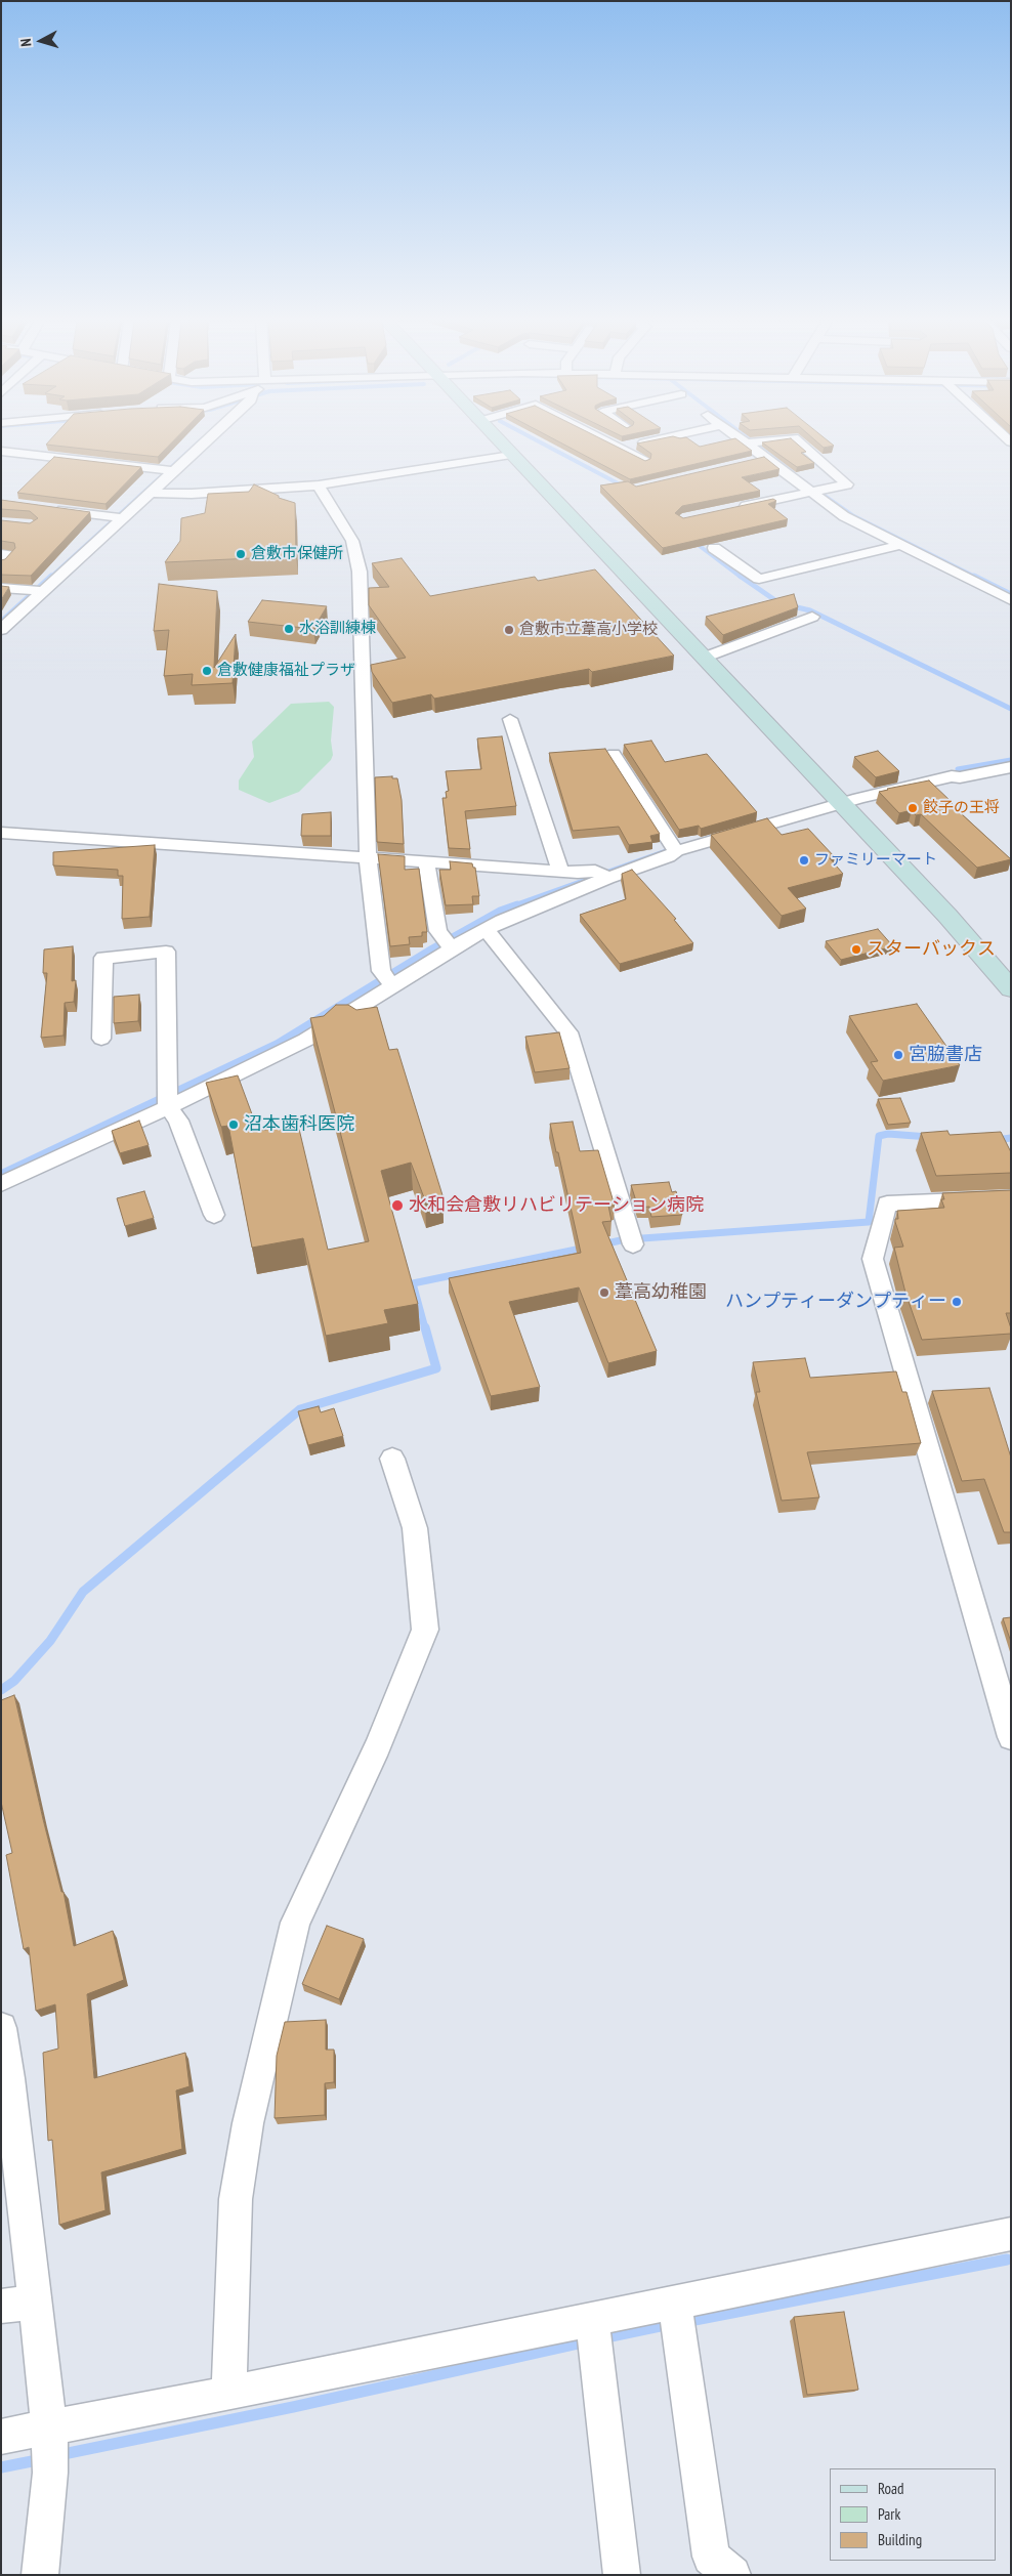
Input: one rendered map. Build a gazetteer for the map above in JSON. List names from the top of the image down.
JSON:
{
  "places": [
    "倉敷市保健所",
    "水浴訓練棟",
    "倉敷市立葦高小学校",
    "倉敷健康福祉プラザ",
    "餃子の王将",
    "ファミリーマート",
    "スターバックス",
    "宮脇書店",
    "沼本歯科医院",
    "水和会倉敷リハビリテーション病院",
    "葦高幼稚園",
    "ハンプティーダンプティー"
  ],
  "legend": ["Road", "Park", "Building"],
  "north": "left"
}
